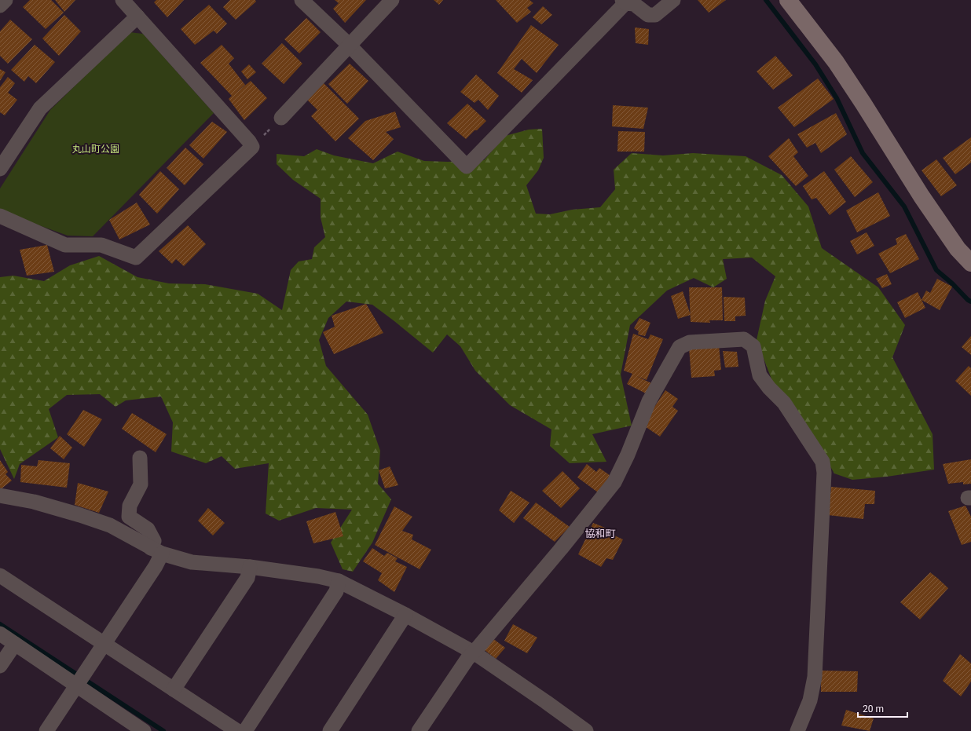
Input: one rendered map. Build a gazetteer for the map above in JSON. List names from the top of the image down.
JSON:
{
  "districts": ["協和町"],
  "parks": ["丸山町公園"],
  "scale_bar": "20 m"
}
